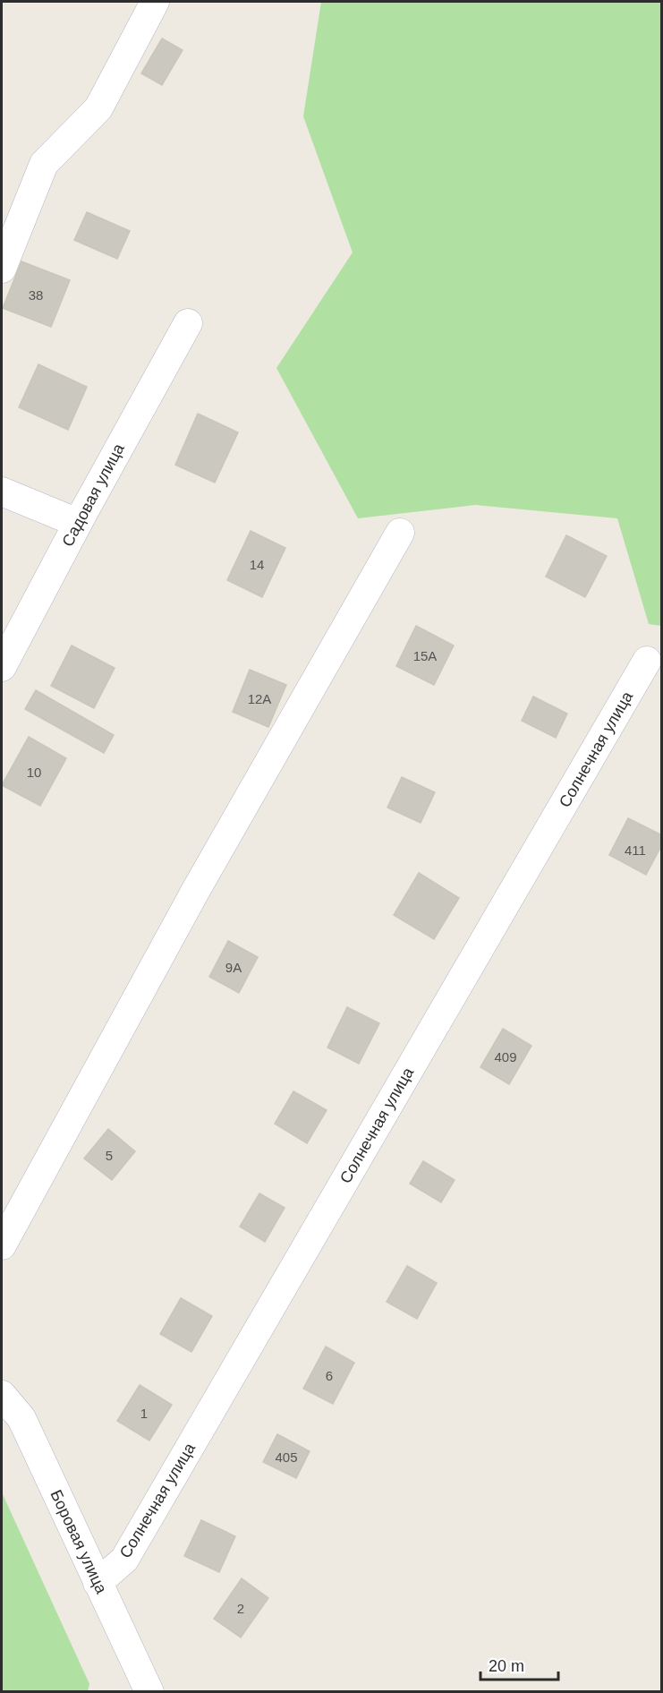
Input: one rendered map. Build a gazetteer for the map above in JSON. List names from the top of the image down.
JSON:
{
  "streets": {
    "street": ["Садовая улица", "Солнечная улица", "Боровая улица"]
  },
  "crossings": [
    ["Солнечная улица", "Боровая улица"]
  ],
  "house_numbers": [
    "38",
    "14",
    "15А",
    "12А",
    "10",
    "411",
    "9А",
    "409",
    "5",
    "6",
    "1",
    "405",
    "2"
  ],
  "scale_bar": "20 m"
}
